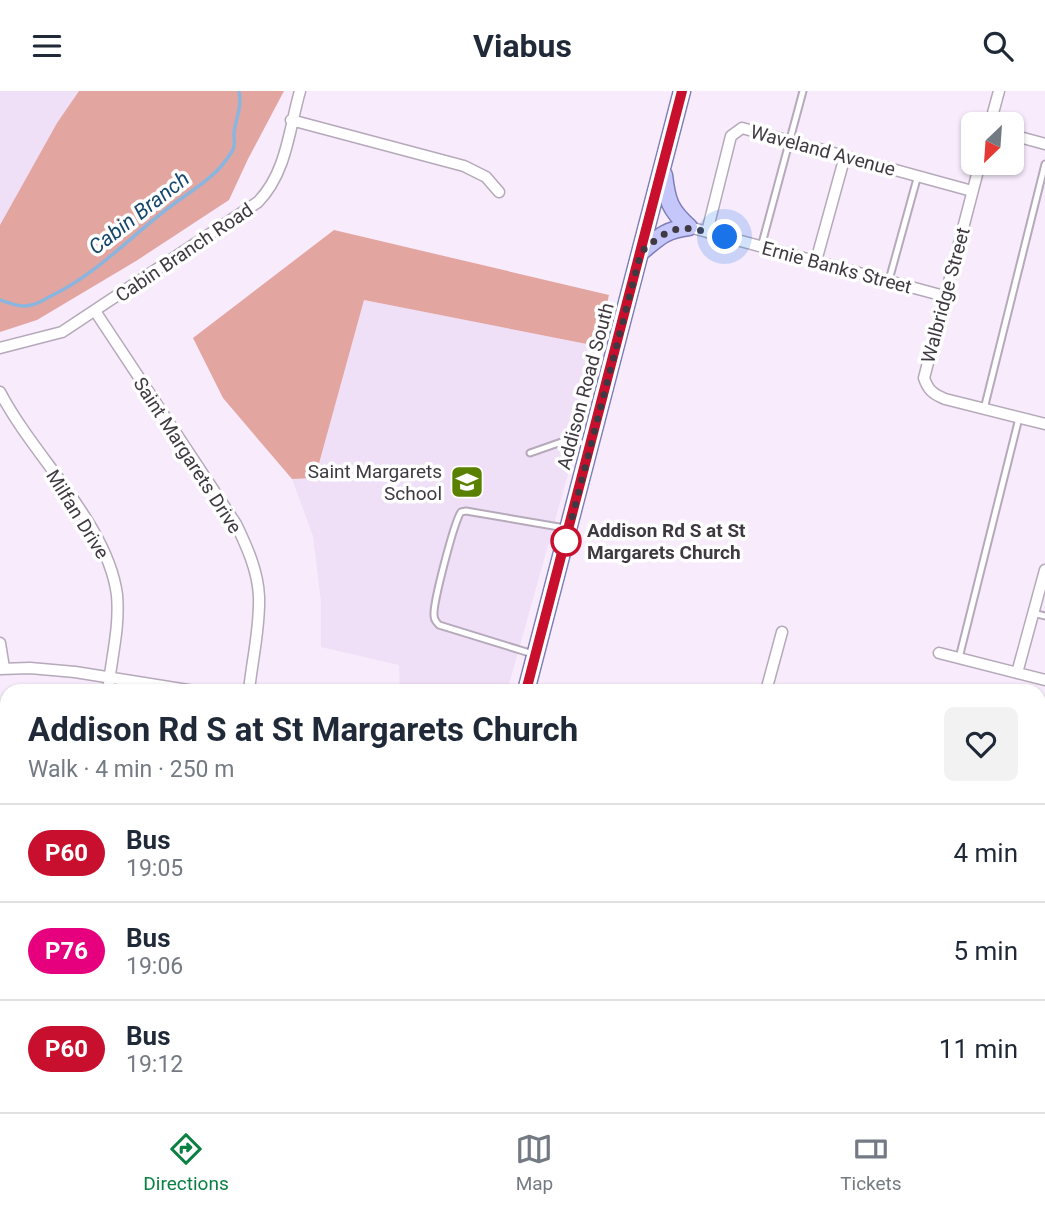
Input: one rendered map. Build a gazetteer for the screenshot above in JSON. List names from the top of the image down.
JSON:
{
  "streets": {
    "main road": ["Addison Road South"],
    "street": [
      "Waveland Avenue",
      "Cabin Branch Road",
      "Ernie Banks Street",
      "Walbridge Street",
      "Saint Margarets Drive",
      "Milfan Drive"
    ]
  },
  "crossings": [
    ["Waveland Avenue", "Ernie Banks Street"],
    ["Waveland Avenue", "Walbridge Street"],
    ["Cabin Branch Road", "Saint Margarets Drive"],
    ["Ernie Banks Street", "Walbridge Street"]
  ],
  "water": ["Cabin Branch"],
  "places": {
    "school or university": ["Saint Margarets School"],
    "other": ["Addison Rd S at St Margarets Church"]
  },
  "lines": ["bus line P60"],
  "north": "bottom left",
  "page": {
    "header": "Viabus",
    "heading": ["Addison Rd S at St Margarets Church", "Walk · 4 min · 250 m"],
    "list": [
      {
        "mark": "P60",
        "name": "Bus",
        "note": "19:05",
        "value": "4 min"
      },
      {
        "mark": "P76",
        "name": "Bus",
        "note": "19:06",
        "value": "5 min"
      },
      {
        "mark": "P60",
        "name": "Bus",
        "note": "19:12",
        "value": "11 min"
      }
    ],
    "tabs": ["Directions", "Map", "Tickets"]
  }
}
